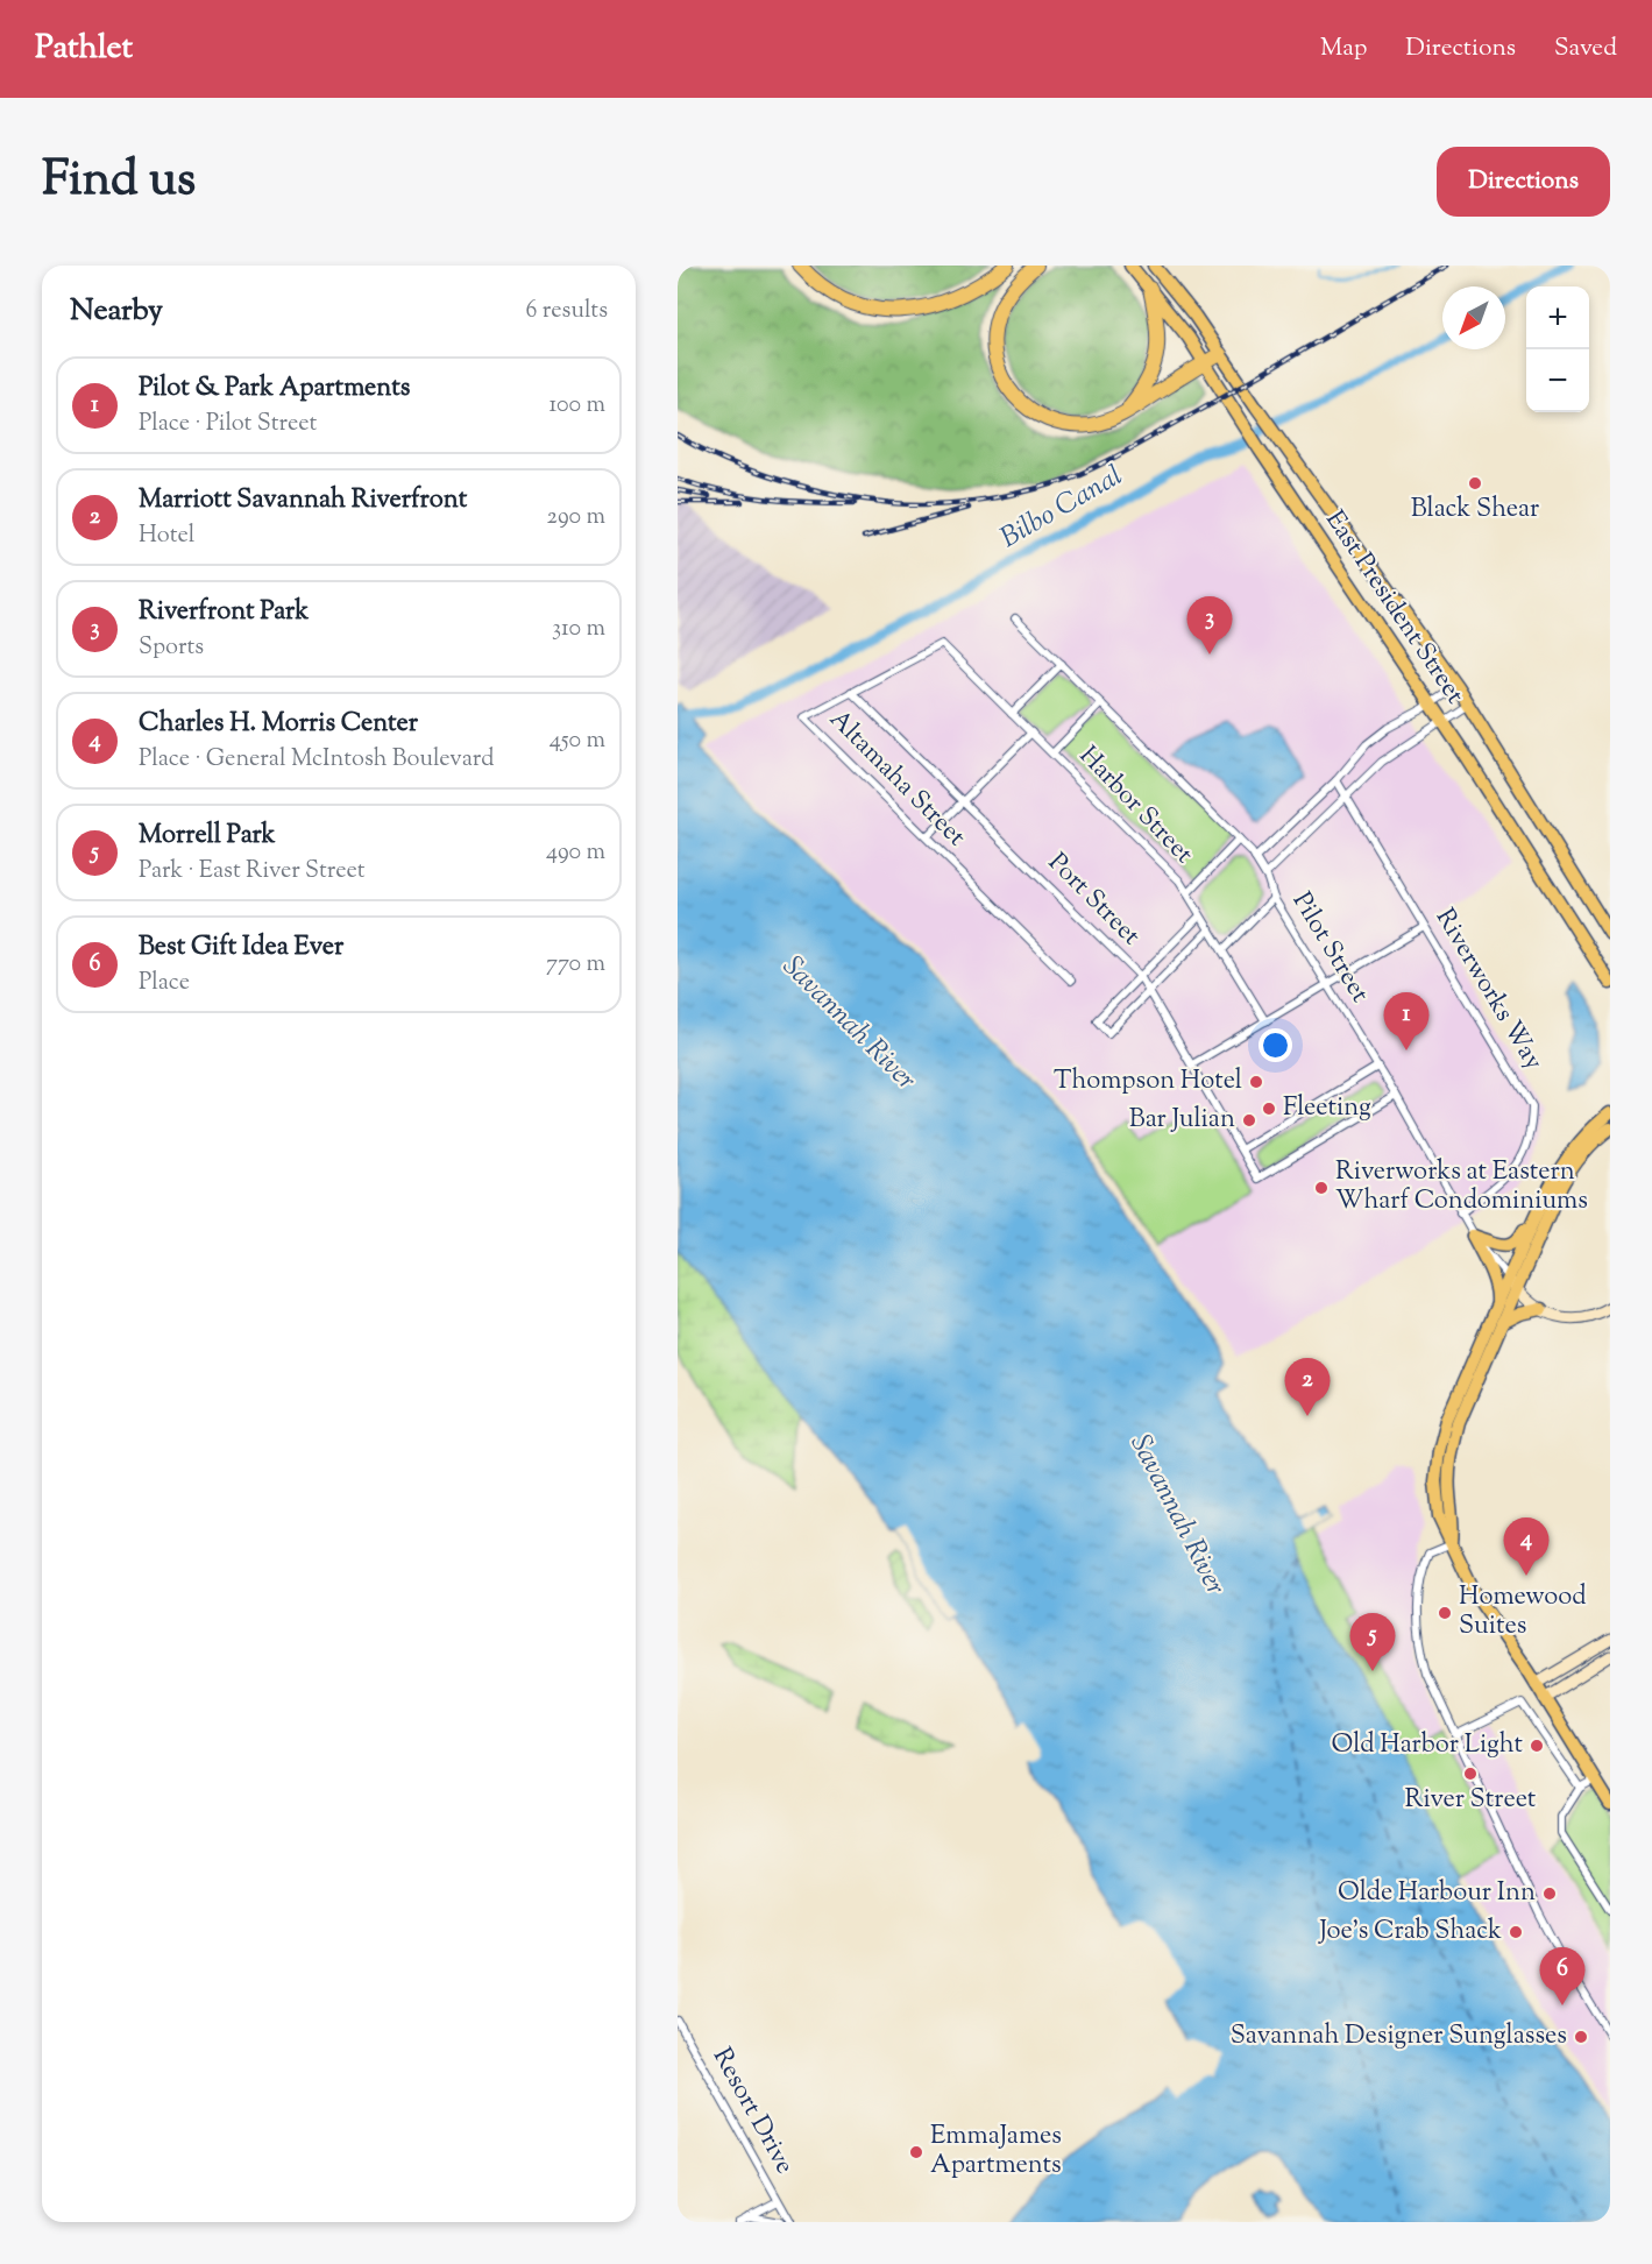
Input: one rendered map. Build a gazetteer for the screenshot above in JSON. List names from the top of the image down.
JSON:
{
  "streets": {
    "main road": ["East President Street"],
    "street": [
      "Altamaha Street",
      "Harbor Street",
      "Port Street",
      "Pilot Street",
      "Riverworks Way",
      "Resort Drive"
    ]
  },
  "crossings": [
    ["Altamaha Street", "Harbor Street"],
    ["Altamaha Street", "Port Street"],
    ["Port Street", "Pilot Street"],
    ["Pilot Street", "Riverworks Way"]
  ],
  "water": ["Bilbo Canal", "Savannah River"],
  "places": [
    "Black Shear",
    "Thompson Hotel",
    "Fleeting",
    "Bar Julian",
    "Riverworks at Eastern Wharf Condominiums",
    "Homewood Suites",
    "Old Harbor Light",
    "River Street",
    "Olde Harbour Inn",
    "Joe's Crab Shack",
    "Savannah Designer Sunglasses",
    "EmmaJames Apartments"
  ],
  "north": "bottom left",
  "page": {
    "header": "Pathlet",
    "nav": ["Map", "Directions", "Saved"],
    "title": "Find us",
    "buttons": "Directions",
    "heading": ["Nearby", "6 results"],
    "map_buttons": ["+", "−"],
    "list": [
      {
        "mark": "1",
        "name": "Pilot & Park Apartments",
        "note": "Place · Pilot Street",
        "value": "100 m"
      },
      {
        "mark": "2",
        "name": "Marriott Savannah Riverfront",
        "note": "Hotel",
        "value": "290 m"
      },
      {
        "mark": "3",
        "name": "Riverfront Park",
        "note": "Sports",
        "value": "310 m"
      },
      {
        "mark": "4",
        "name": "Charles H. Morris Center",
        "note": "Place · General McIntosh Boulevard",
        "value": "450 m"
      },
      {
        "mark": "5",
        "name": "Morrell Park",
        "note": "Park · East River Street",
        "value": "490 m"
      },
      {
        "mark": "6",
        "name": "Best Gift Idea Ever",
        "note": "Place",
        "value": "770 m"
      }
    ],
    "pins": [
      "3",
      "1",
      "2",
      "4",
      "5",
      "6"
    ]
  }
}
